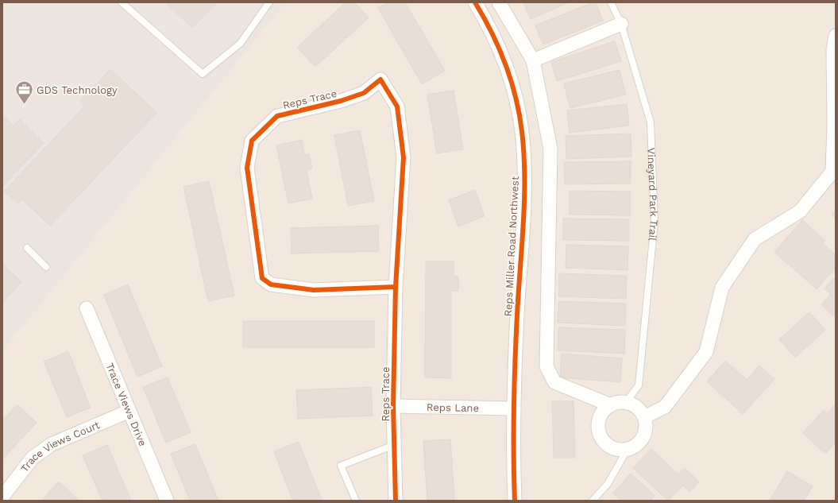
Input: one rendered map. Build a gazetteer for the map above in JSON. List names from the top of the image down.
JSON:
{
  "streets": {
    "street": [
      "Reps Trace",
      "Reps Miller Road Northwest",
      "Trace Views Drive",
      "Reps Lane",
      "Trace Views Court"
    ],
    "lane": ["Vineyard Park Trail"]
  },
  "crossings": [
    ["Reps Trace", "Reps Lane"],
    ["Reps Miller Road Northwest", "Reps Lane"],
    ["Trace Views Drive", "Trace Views Court"]
  ],
  "places": {
    "office": ["GDS Technology"]
  }
}
